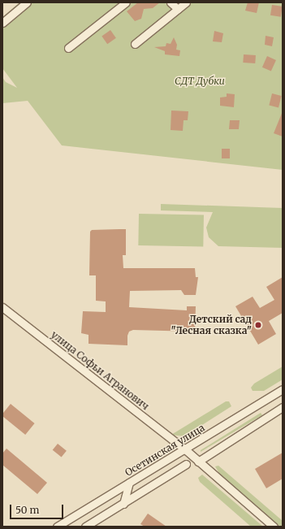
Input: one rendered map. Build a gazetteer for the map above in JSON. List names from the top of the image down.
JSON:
{
  "streets": {
    "street": ["улица Софьи Агранович", "Осетинская улица"]
  },
  "crossings": [
    ["улица Софьи Агранович", "Осетинская улица"]
  ],
  "parks": ["СДТ Дубки"],
  "places": ["Детский сад \"Лесная сказка\""],
  "scale_bar": "50 m"
}
